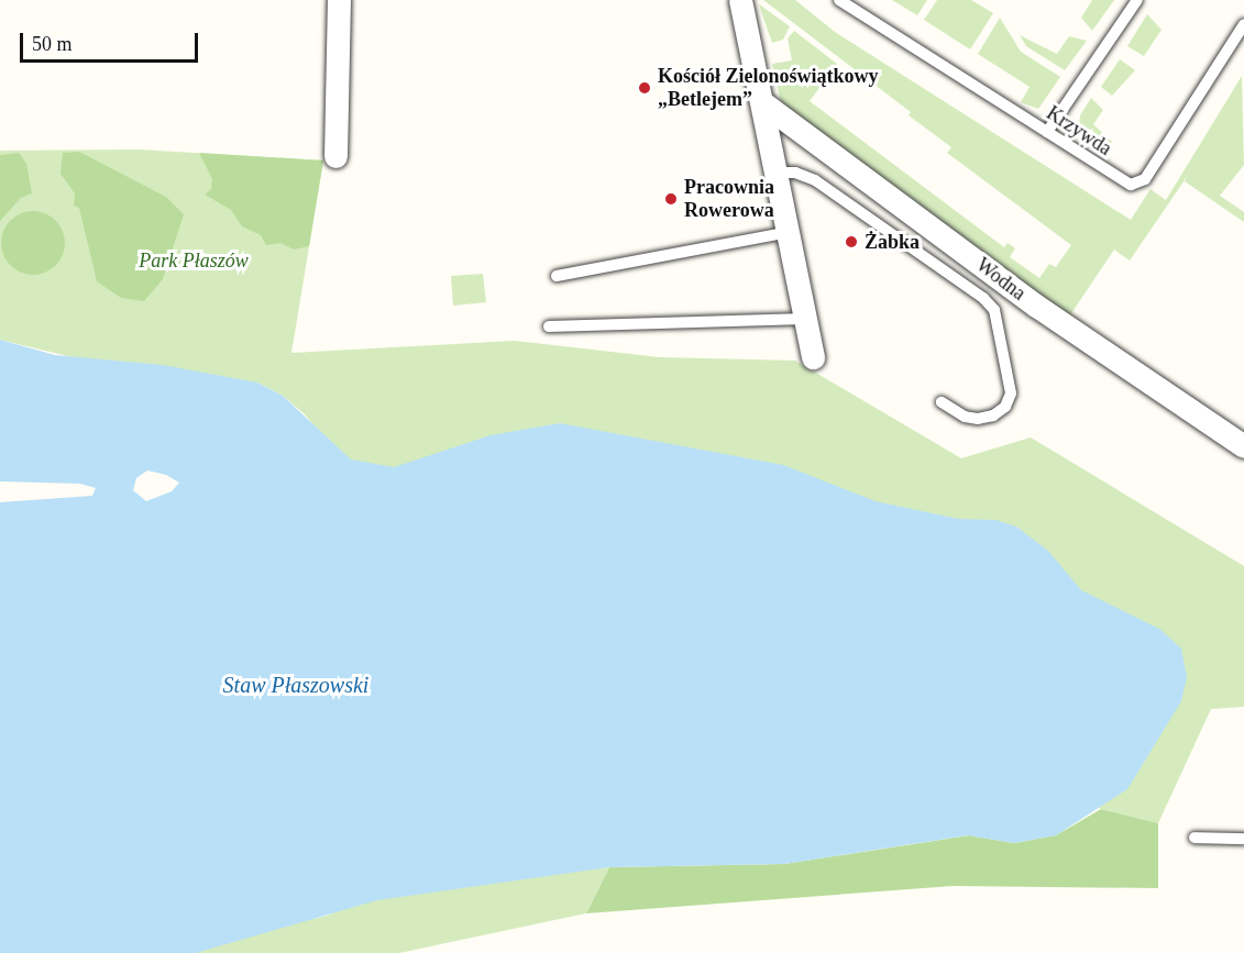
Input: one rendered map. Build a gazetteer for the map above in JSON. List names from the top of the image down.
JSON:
{
  "streets": {
    "street": ["Wodna"],
    "lane": ["Krzywda"]
  },
  "water": ["Staw Płaszowski"],
  "parks": ["Park Płaszów"],
  "places": ["Kościół Zielonoświątkowy „Betlejem”", "Pracownia Rowerowa", "Żabka"],
  "scale_bar": "50 m"
}
